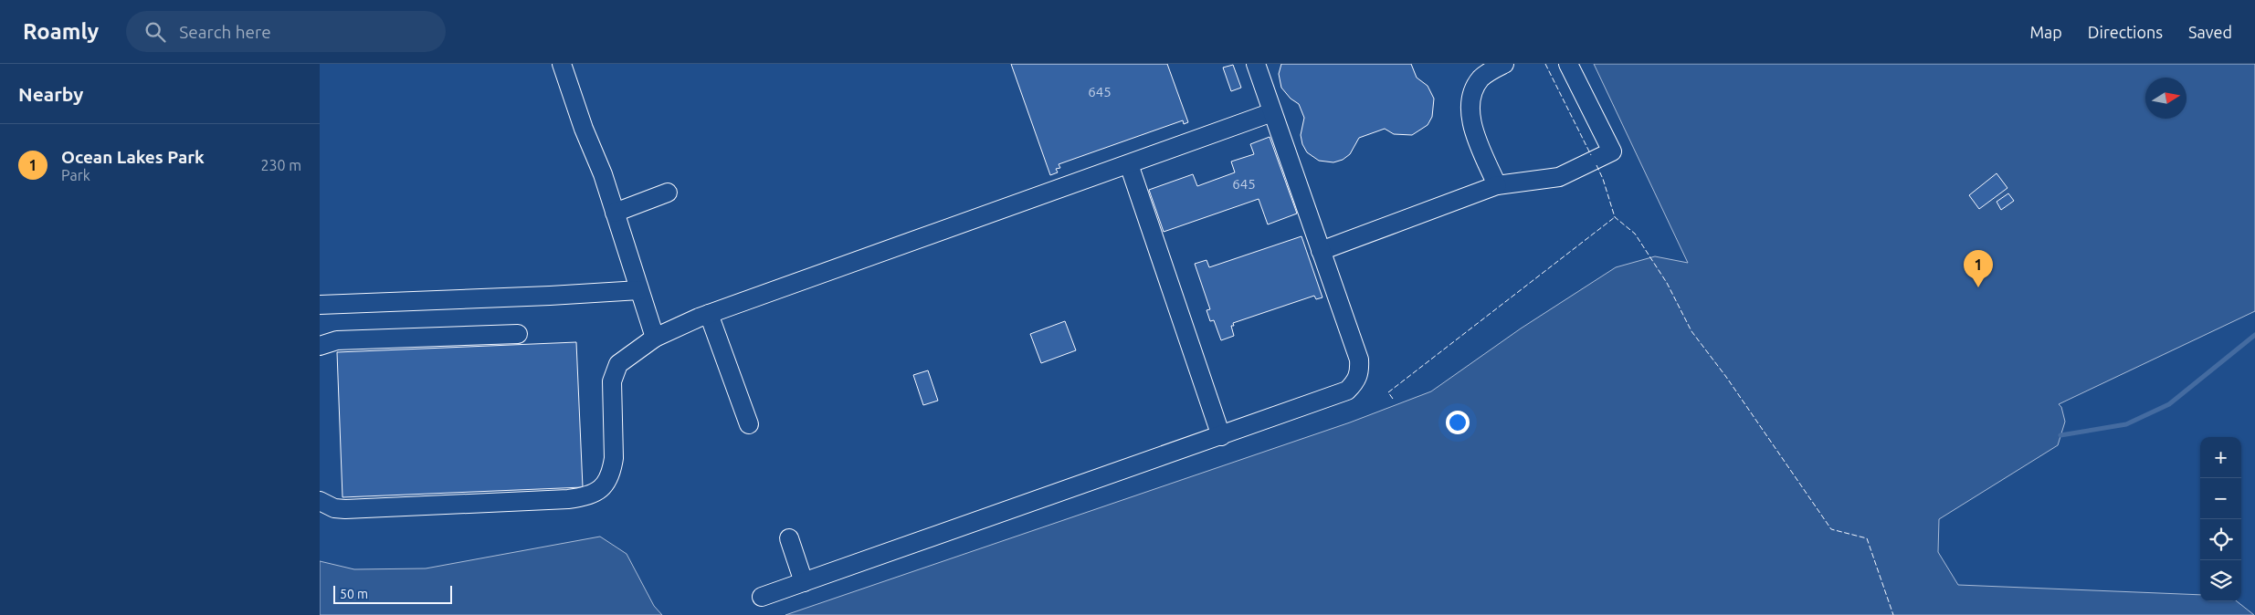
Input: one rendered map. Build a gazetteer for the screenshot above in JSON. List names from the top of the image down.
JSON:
{
  "house_numbers": ["645", "645"],
  "scale_bar": "50 m",
  "north": "right",
  "page": {
    "header": "Roamly",
    "search": "Search here",
    "nav": ["Map", "Directions", "Saved"],
    "heading": "Nearby",
    "list": [
      {
        "mark": "1",
        "name": "Ocean Lakes Park",
        "note": "Park",
        "value": "230 m"
      }
    ],
    "pins": "1",
    "map_buttons": ["+", "−"],
    "scale": "50 m"
  }
}
